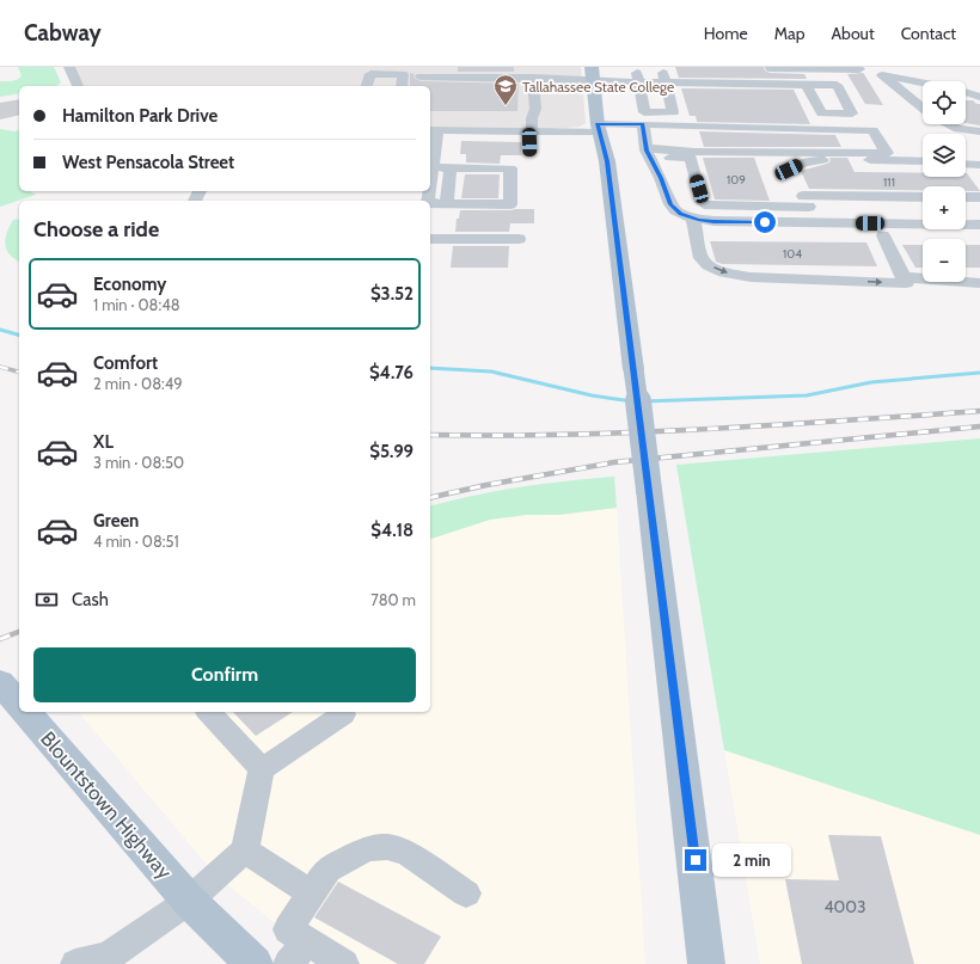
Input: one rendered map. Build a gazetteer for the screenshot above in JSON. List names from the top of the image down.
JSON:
{
  "streets": {
    "main road": ["Blountstown Highway"]
  },
  "places": {
    "school or university": ["Tallahassee State College"]
  },
  "house_numbers": [
    "109",
    "111",
    "104",
    "4003"
  ],
  "page": {
    "header": "Cabway",
    "nav": [
      "Home",
      "Map",
      "About",
      "Contact"
    ],
    "map_buttons": ["+", "−"],
    "banner": ["Hamilton Park Drive", "West Pensacola Street"],
    "heading": "Choose a ride",
    "list": [
      {
        "name": "Economy",
        "note": "1 min · 08:48",
        "value": "$3.52"
      },
      {
        "name": "Comfort",
        "note": "2 min · 08:49",
        "value": "$4.76"
      },
      {
        "name": "XL",
        "note": "3 min · 08:50",
        "value": "$5.99"
      },
      {
        "name": "Green",
        "note": "4 min · 08:51",
        "value": "$4.18"
      }
    ],
    "pay": ["Cash", "780 m"],
    "buttons": "Confirm",
    "bubble": "2 min"
  }
}
